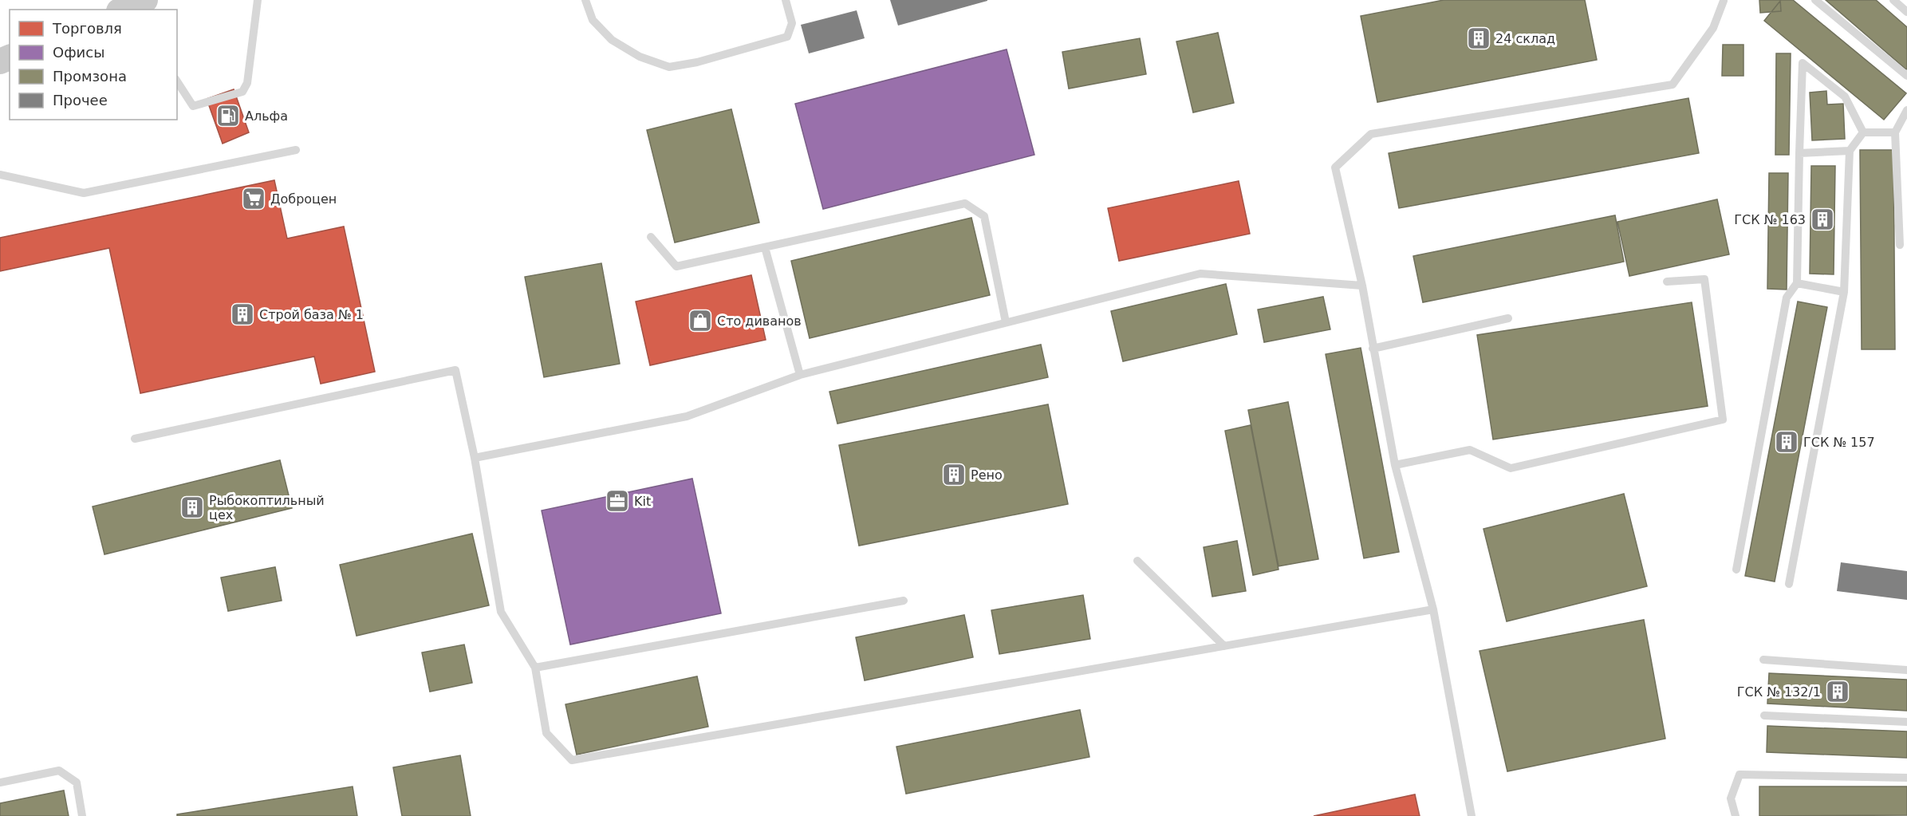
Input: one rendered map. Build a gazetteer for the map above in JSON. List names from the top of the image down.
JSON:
{
  "places": {
    "building": [
      "24 склад",
      "ГСК № 163",
      "Строй база № 1",
      "ГСК № 157",
      "Рено",
      "Рыбокоптильный цех",
      "ГСК № 132/1"
    ],
    "fuel station": ["Альфа"],
    "supermarket": ["Доброцен"],
    "shop": ["Сто диванов"],
    "office": ["Kit"]
  },
  "legend": [
    "Торговля",
    "Офисы",
    "Промзона",
    "Прочее"
  ]
}
